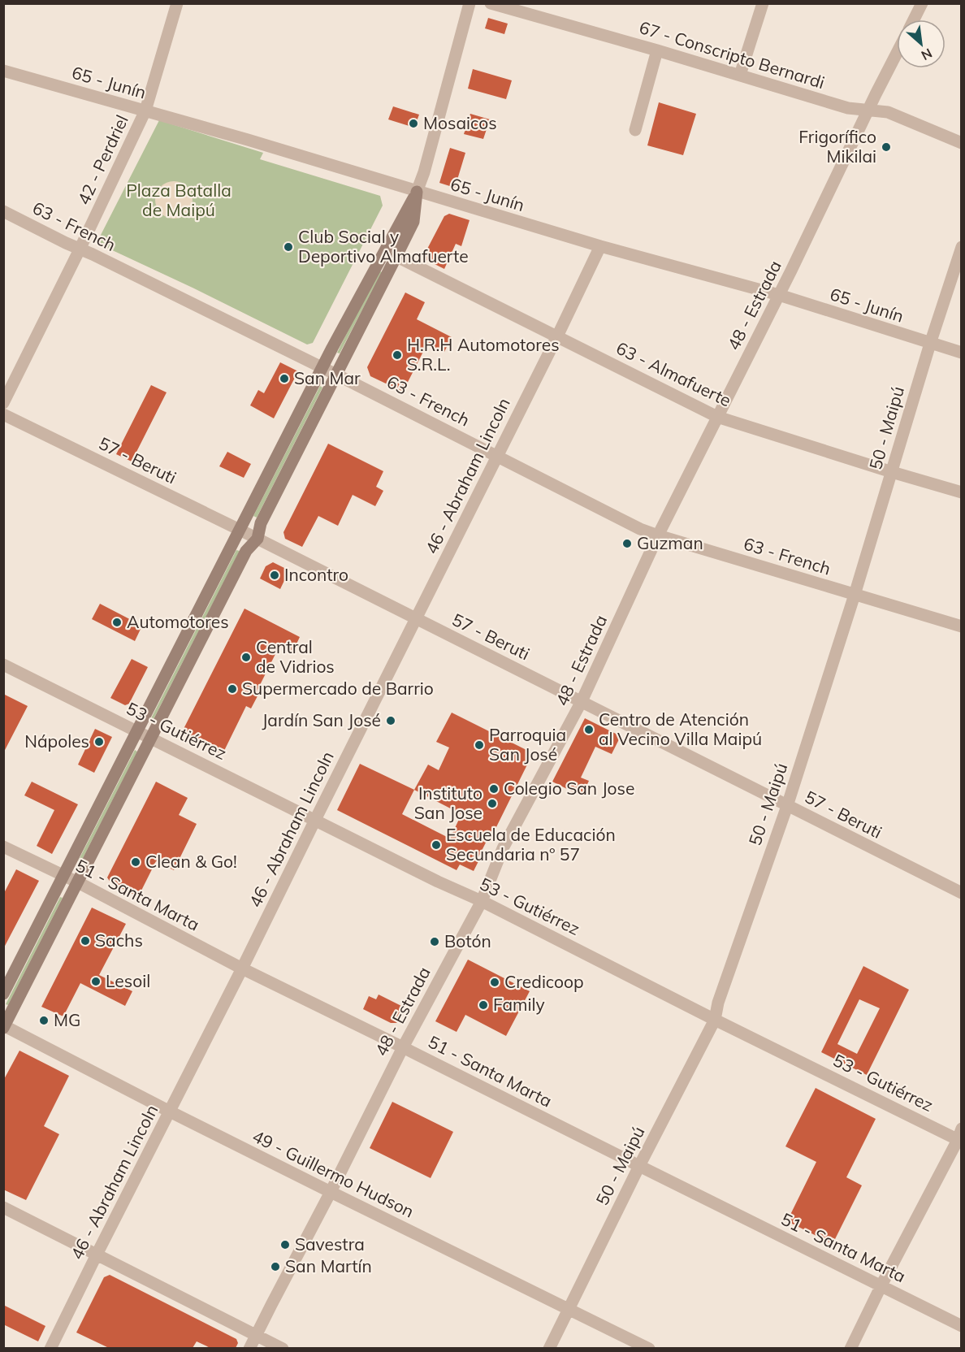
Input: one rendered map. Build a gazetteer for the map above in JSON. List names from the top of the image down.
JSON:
{
  "streets": {
    "street": [
      "67 - Conscripto Bernardi",
      "65 - Junín",
      "42 - Perdriel",
      "63 - French",
      "48 - Estrada",
      "63 - Almafuerte",
      "50 - Maipú",
      "57 - Beruti",
      "46 - Abraham Lincoln",
      "53 - Gutiérrez",
      "51 - Santa Marta",
      "49 - Guillermo Hudson"
    ]
  },
  "crossings": [
    ["67 - Conscripto Bernardi", "48 - Estrada"],
    ["65 - Junín", "42 - Perdriel"],
    ["65 - Junín", "48 - Estrada"],
    ["65 - Junín", "50 - Maipú"],
    ["65 - Junín", "46 - Abraham Lincoln"],
    ["42 - Perdriel", "63 - French"],
    ["63 - French", "48 - Estrada"],
    ["63 - French", "50 - Maipú"],
    ["63 - French", "46 - Abraham Lincoln"],
    ["48 - Estrada", "63 - Almafuerte"],
    ["48 - Estrada", "57 - Beruti"],
    ["48 - Estrada", "53 - Gutiérrez"],
    ["48 - Estrada", "51 - Santa Marta"],
    ["48 - Estrada", "49 - Guillermo Hudson"],
    ["63 - Almafuerte", "50 - Maipú"],
    ["63 - Almafuerte", "46 - Abraham Lincoln"],
    ["50 - Maipú", "57 - Beruti"],
    ["50 - Maipú", "53 - Gutiérrez"],
    ["50 - Maipú", "51 - Santa Marta"],
    ["50 - Maipú", "49 - Guillermo Hudson"],
    ["57 - Beruti", "46 - Abraham Lincoln"],
    ["46 - Abraham Lincoln", "53 - Gutiérrez"],
    ["46 - Abraham Lincoln", "51 - Santa Marta"],
    ["46 - Abraham Lincoln", "49 - Guillermo Hudson"]
  ],
  "parks": ["Plaza Batalla de Maipú"],
  "places": [
    "Mosaicos",
    "Frigorífico Mikilai",
    "Club Social y Deportivo Almafuerte",
    "H.R.H Automotores S.R.L.",
    "San Mar",
    "Guzman",
    "Incontro",
    "Automotores",
    "Central de Vidrios",
    "Supermercado de Barrio",
    "Jardín San José",
    "Centro de Atención al Vecino Villa Maipú",
    "Nápoles",
    "Parroquia San José",
    "Colegio San Jose",
    "Instituto San Jose",
    "Escuela de Educación Secundaria nº 57",
    "Clean & Go!",
    "Sachs",
    "Botón",
    "Lesoil",
    "Credicoop",
    "Family",
    "MG",
    "Savestra",
    "San Martín"
  ],
  "north": "bottom right"
}
